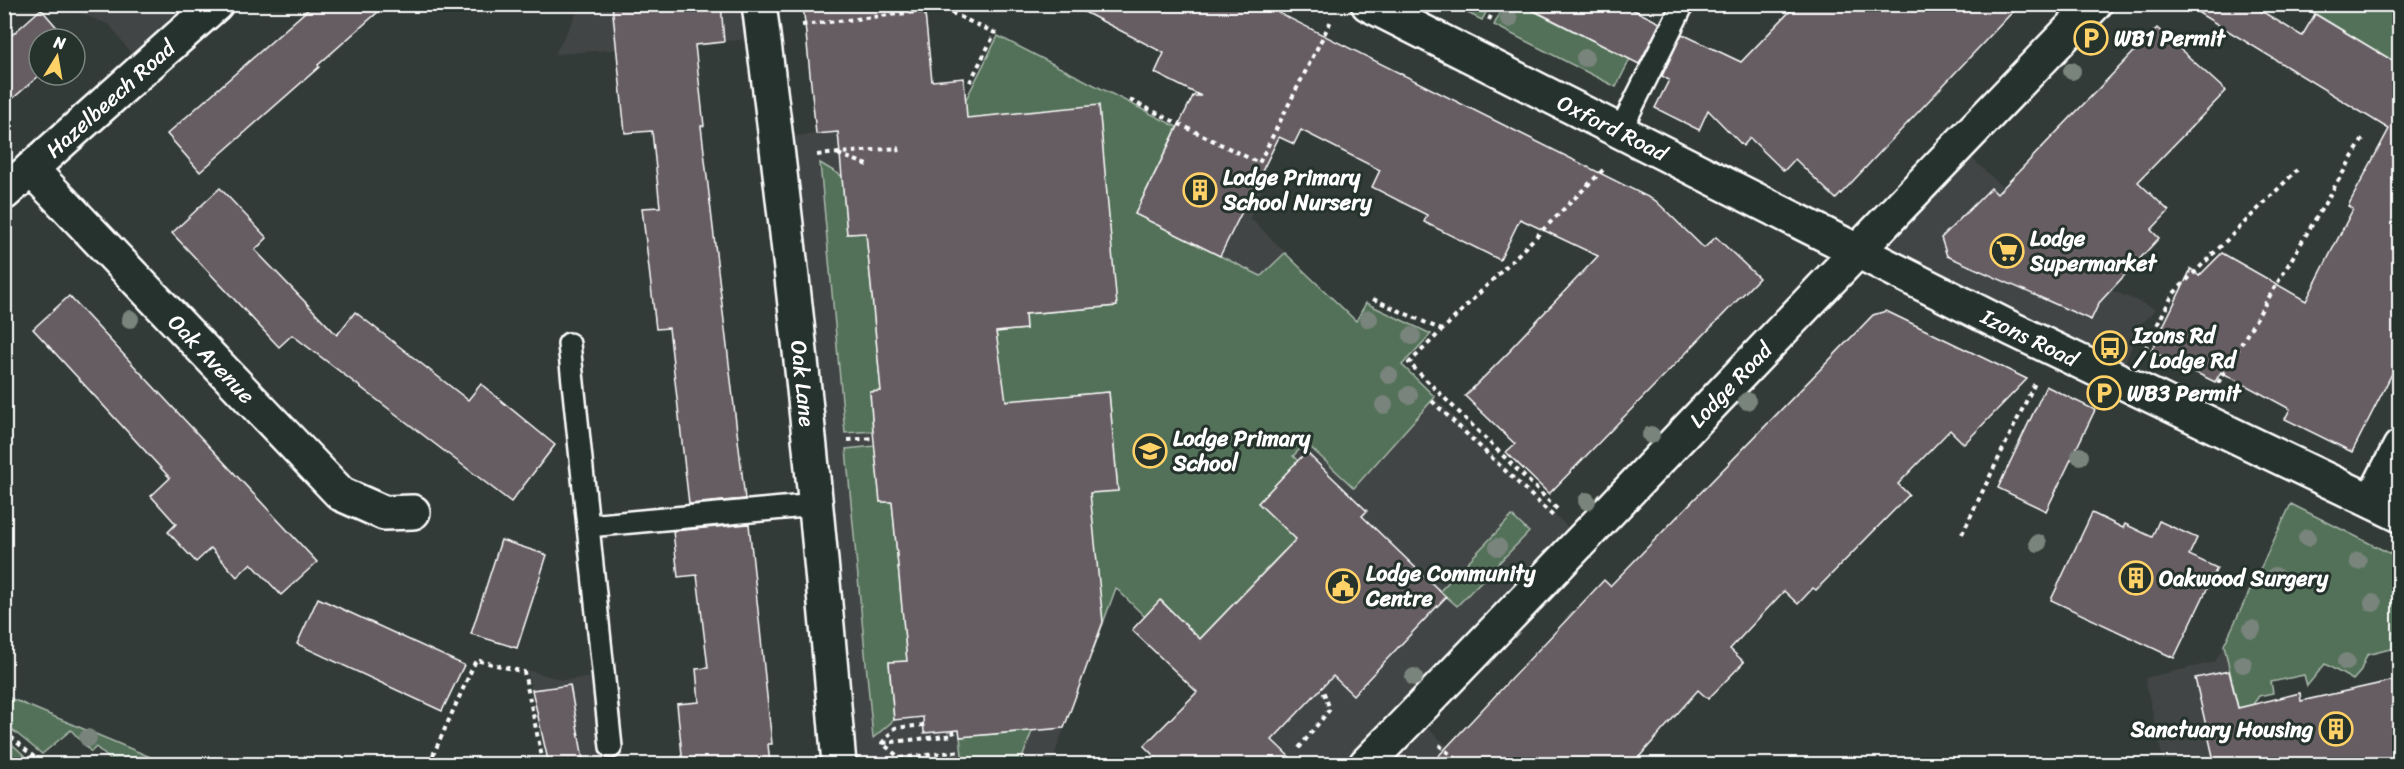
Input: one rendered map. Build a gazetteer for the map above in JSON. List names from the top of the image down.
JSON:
{
  "streets": {
    "street": [
      "Hazelbeech Road",
      "Oxford Road",
      "Izons Road",
      "Oak Avenue",
      "Oak Lane",
      "Lodge Road"
    ]
  },
  "crossings": [
    ["Hazelbeech Road", "Oak Avenue"],
    ["Oxford Road", "Izons Road"],
    ["Oxford Road", "Lodge Road"],
    ["Izons Road", "Lodge Road"]
  ],
  "places": {
    "parking": ["WB1 Permit", "WB3 Permit"],
    "building": ["Lodge Primary School Nursery", "Oakwood Surgery", "Sanctuary Housing"],
    "supermarket": ["Lodge Supermarket"],
    "bus stop": ["Izons Rd / Lodge Rd"],
    "school or university": ["Lodge Primary School"],
    "public building": ["Lodge Community Centre"]
  },
  "north": "top"
}
